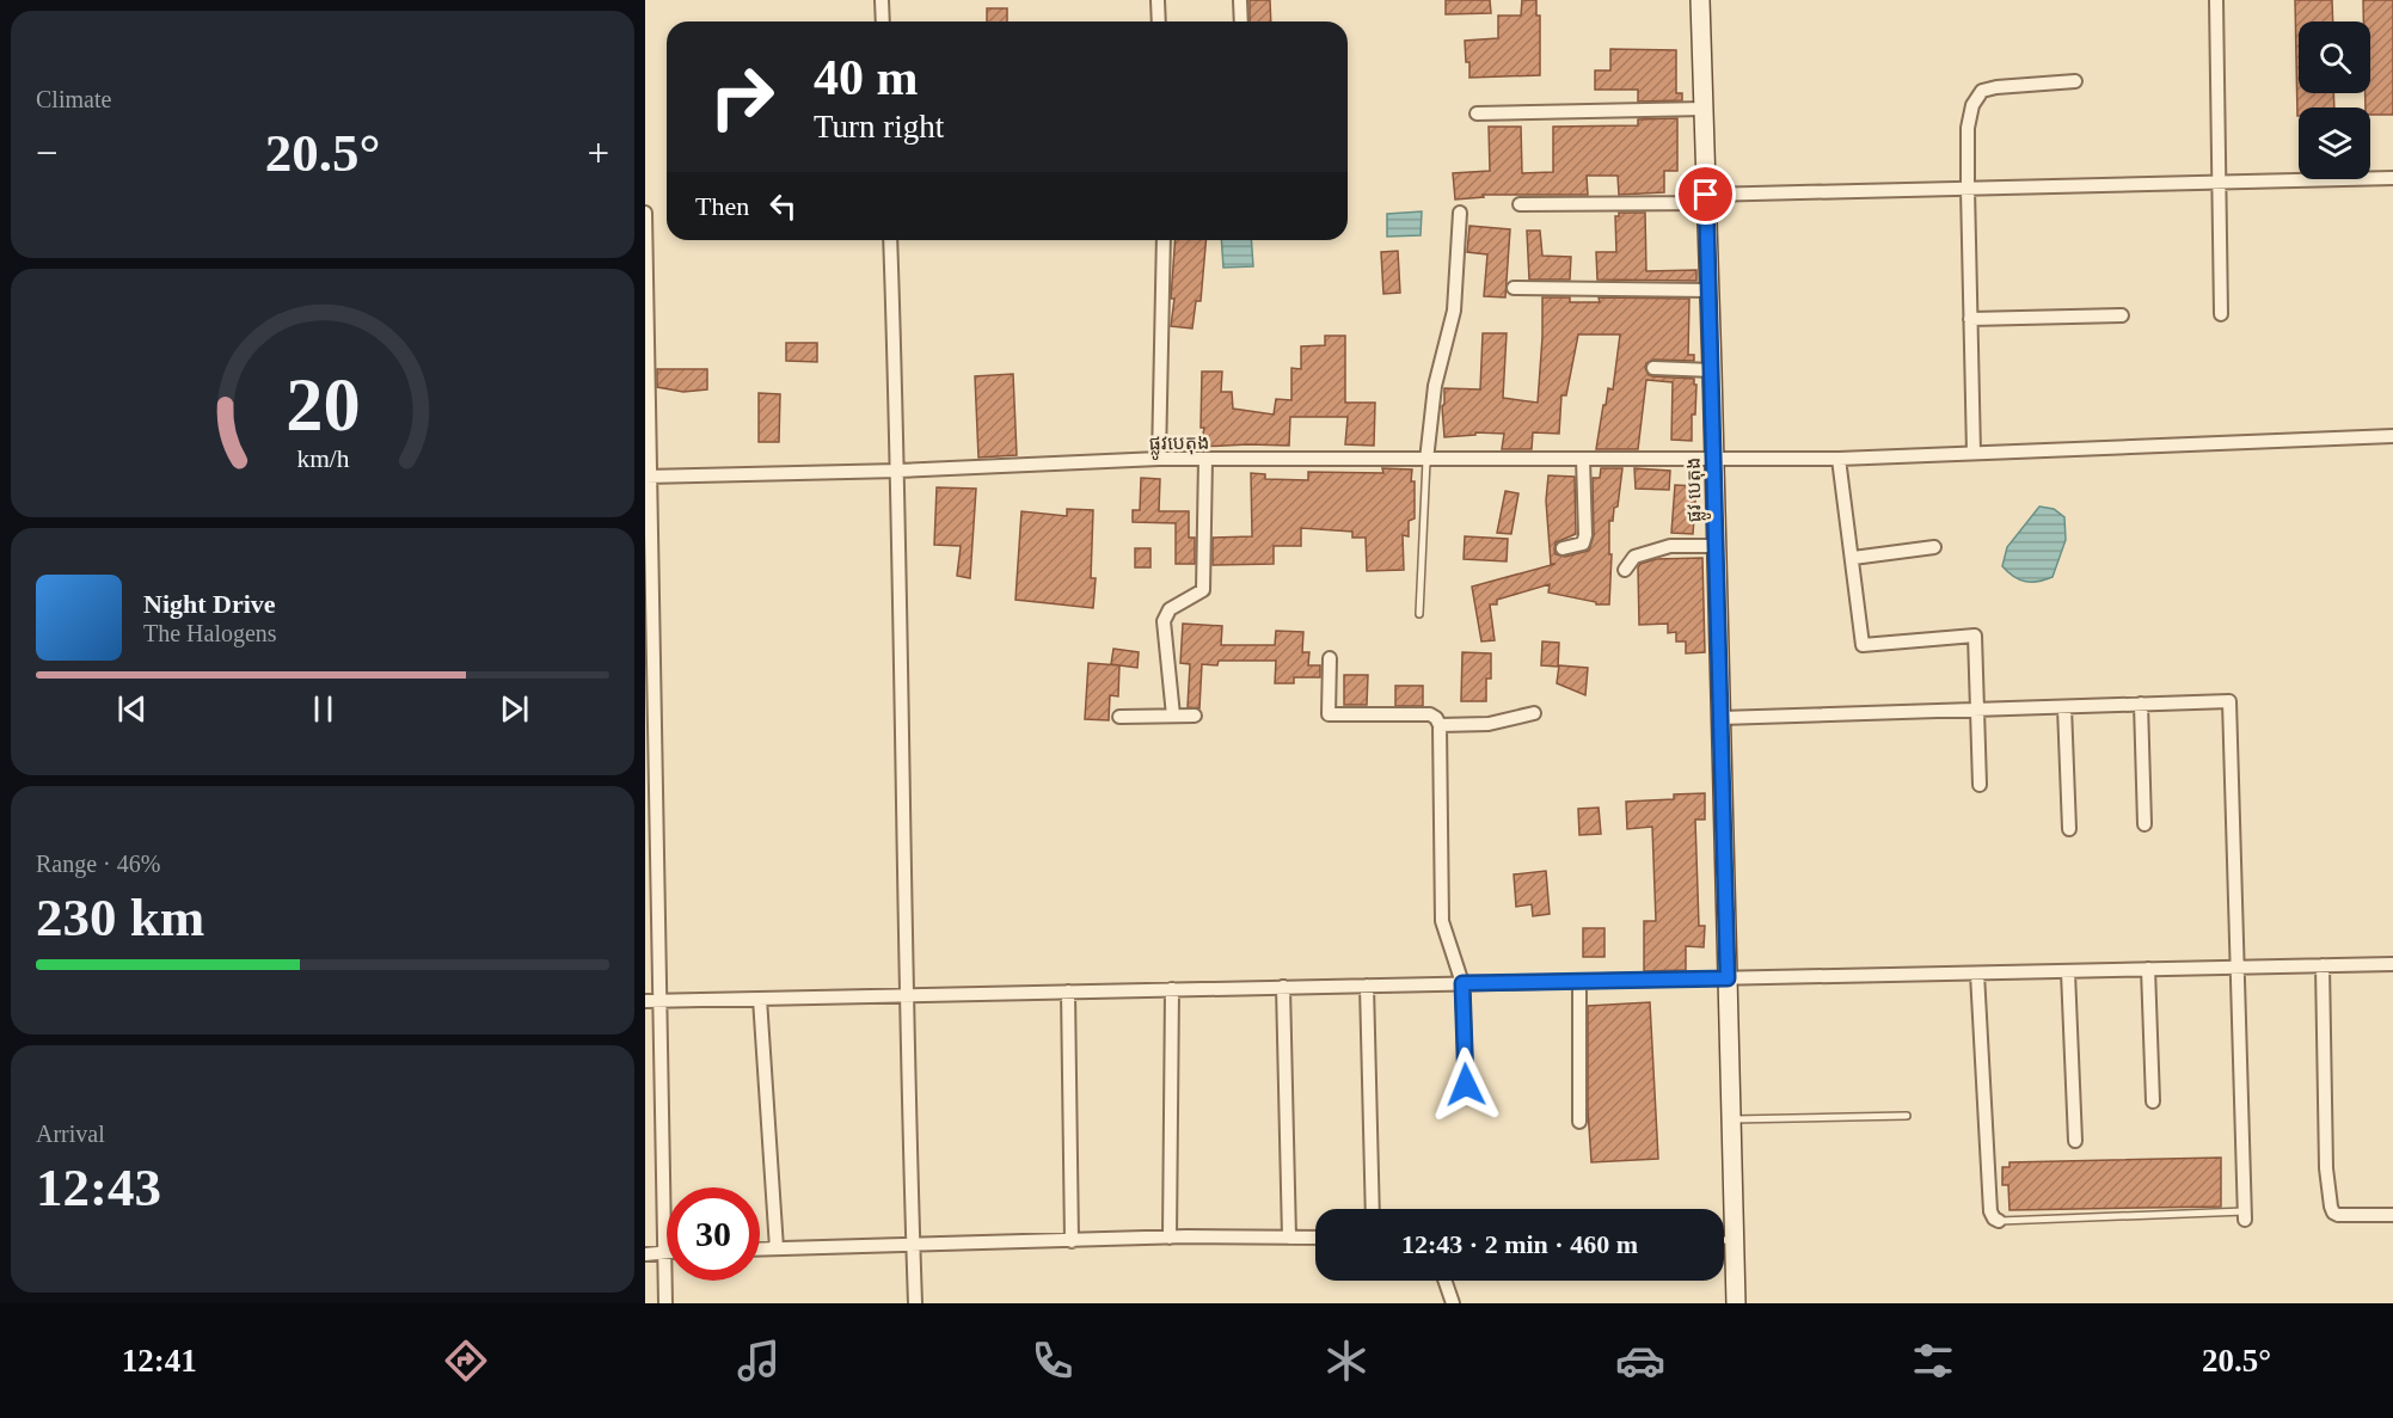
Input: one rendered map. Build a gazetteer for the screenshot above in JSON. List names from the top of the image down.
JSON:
{
  "streets": {
    "street": ["ផ្លូវបេតុង", "ផ្លូវ បេតុង"]
  },
  "crossings": [
    ["ផ្លូវបេតុង", "ផ្លូវ បេតុង"]
  ],
  "page": {
    "tile": [
      "Climate",
      ["Range · 46%", "230 km"],
      ["Arrival", "12:43"]
    ],
    "turn": ["40 m", "Turn right"],
    "heat": ["−", "20.5°", "+"],
    "then": "Then",
    "song": ["Night Drive", "The Halogens"],
    "limit": "30",
    "trip": "12:43 · 2 min · 460 m",
    "tabs": ["12:41", "20.5°"],
    "gauge": ["20", "km/h"]
  }
}
